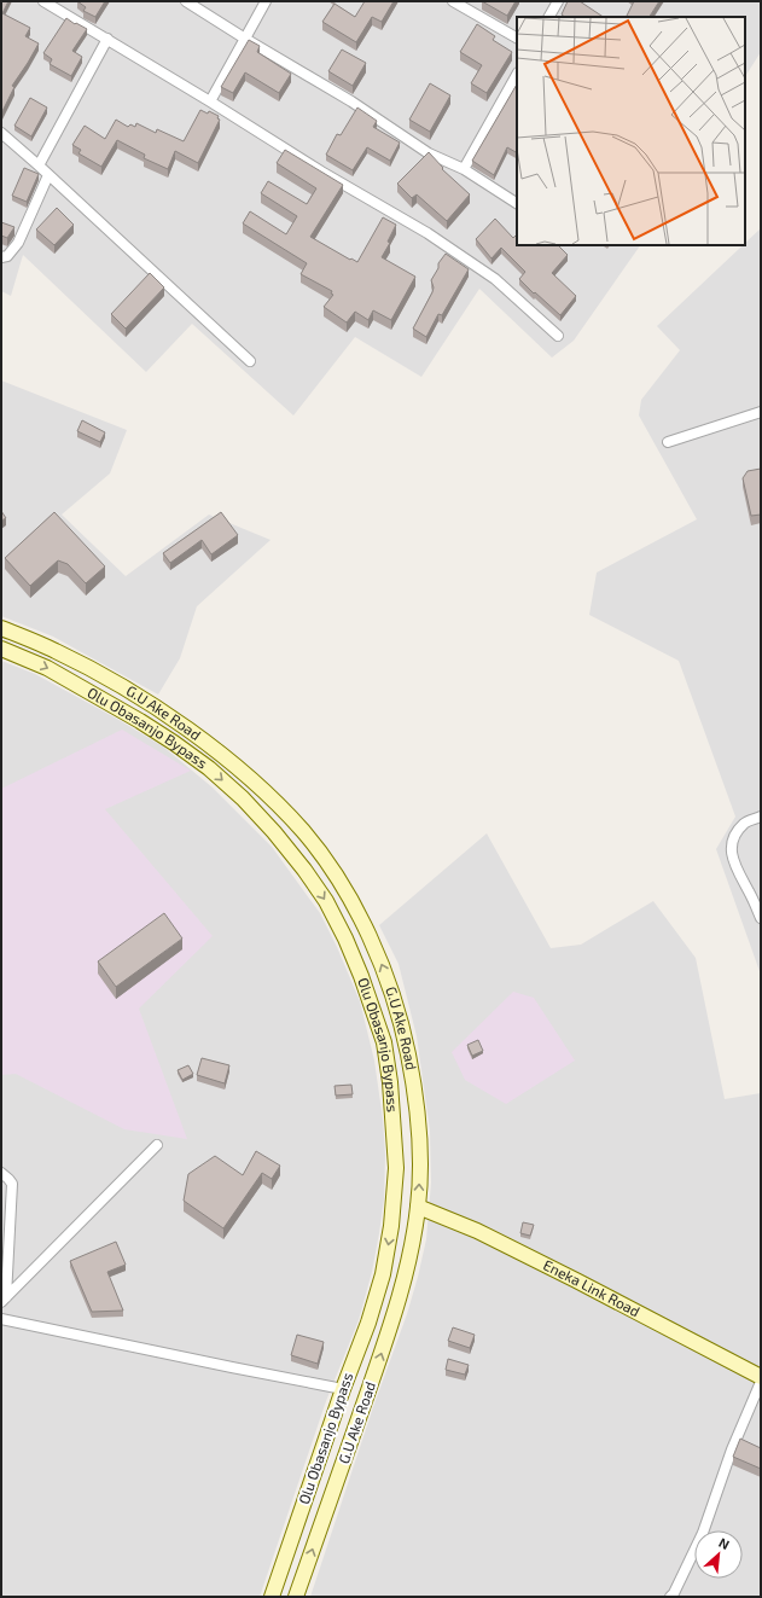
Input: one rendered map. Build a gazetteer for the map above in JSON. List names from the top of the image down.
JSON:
{
  "streets": {
    "main road": ["G.U Ake Road", "Olu Obasanjo Bypass", "Eneka Link Road"]
  },
  "crossings": [
    ["G.U Ake Road", "Eneka Link Road"]
  ],
  "one_way": ["G.U Ake Road", "Olu Obasanjo Bypass"],
  "north": "top right"
}
